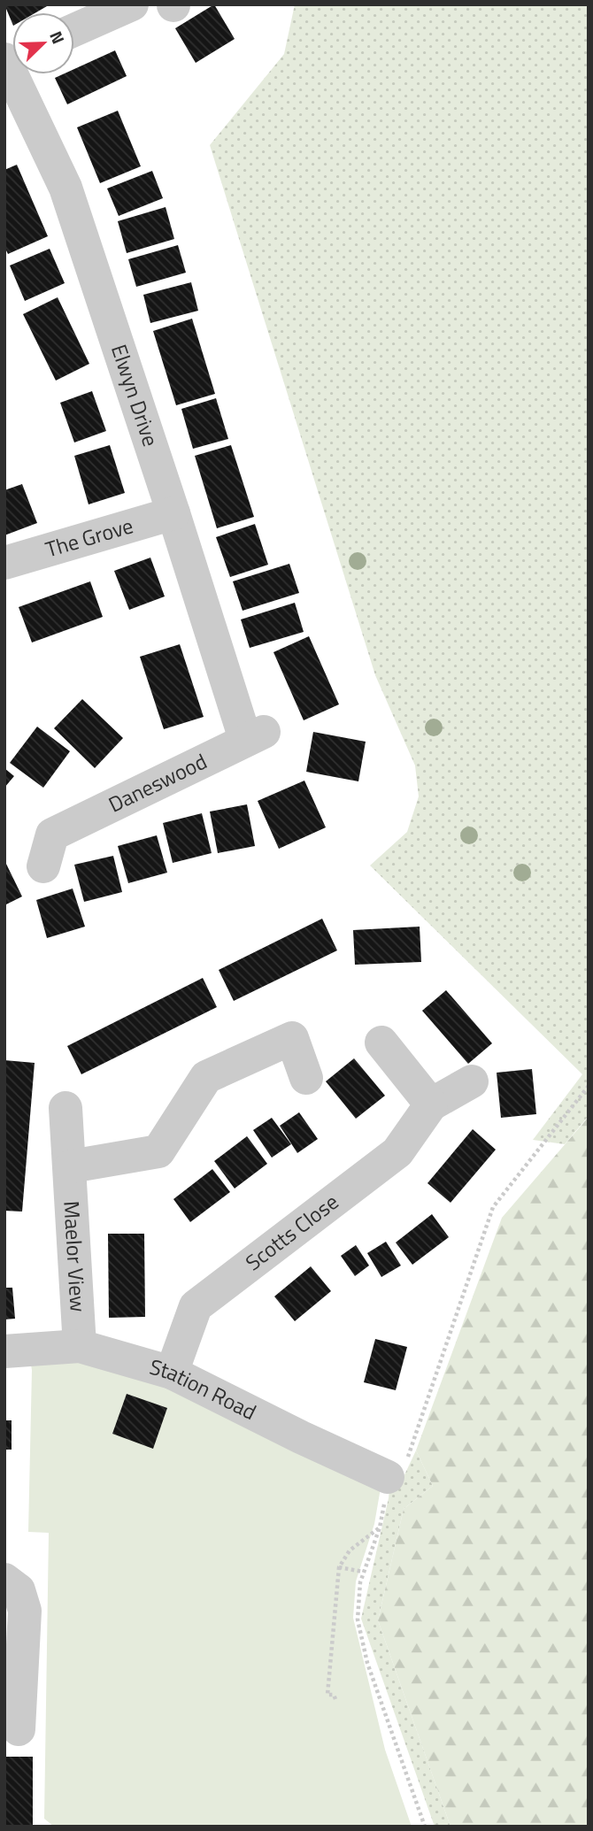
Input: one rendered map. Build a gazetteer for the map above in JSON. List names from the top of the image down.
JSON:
{
  "streets": {
    "street": [
      "Elwyn Drive",
      "The Grove",
      "Daneswood",
      "Scotts Close",
      "Maelor View",
      "Station Road"
    ]
  },
  "crossings": [
    ["Elwyn Drive", "The Grove"],
    ["Elwyn Drive", "Daneswood"],
    ["Scotts Close", "Station Road"],
    ["Maelor View", "Station Road"]
  ],
  "north": "top right"
}
